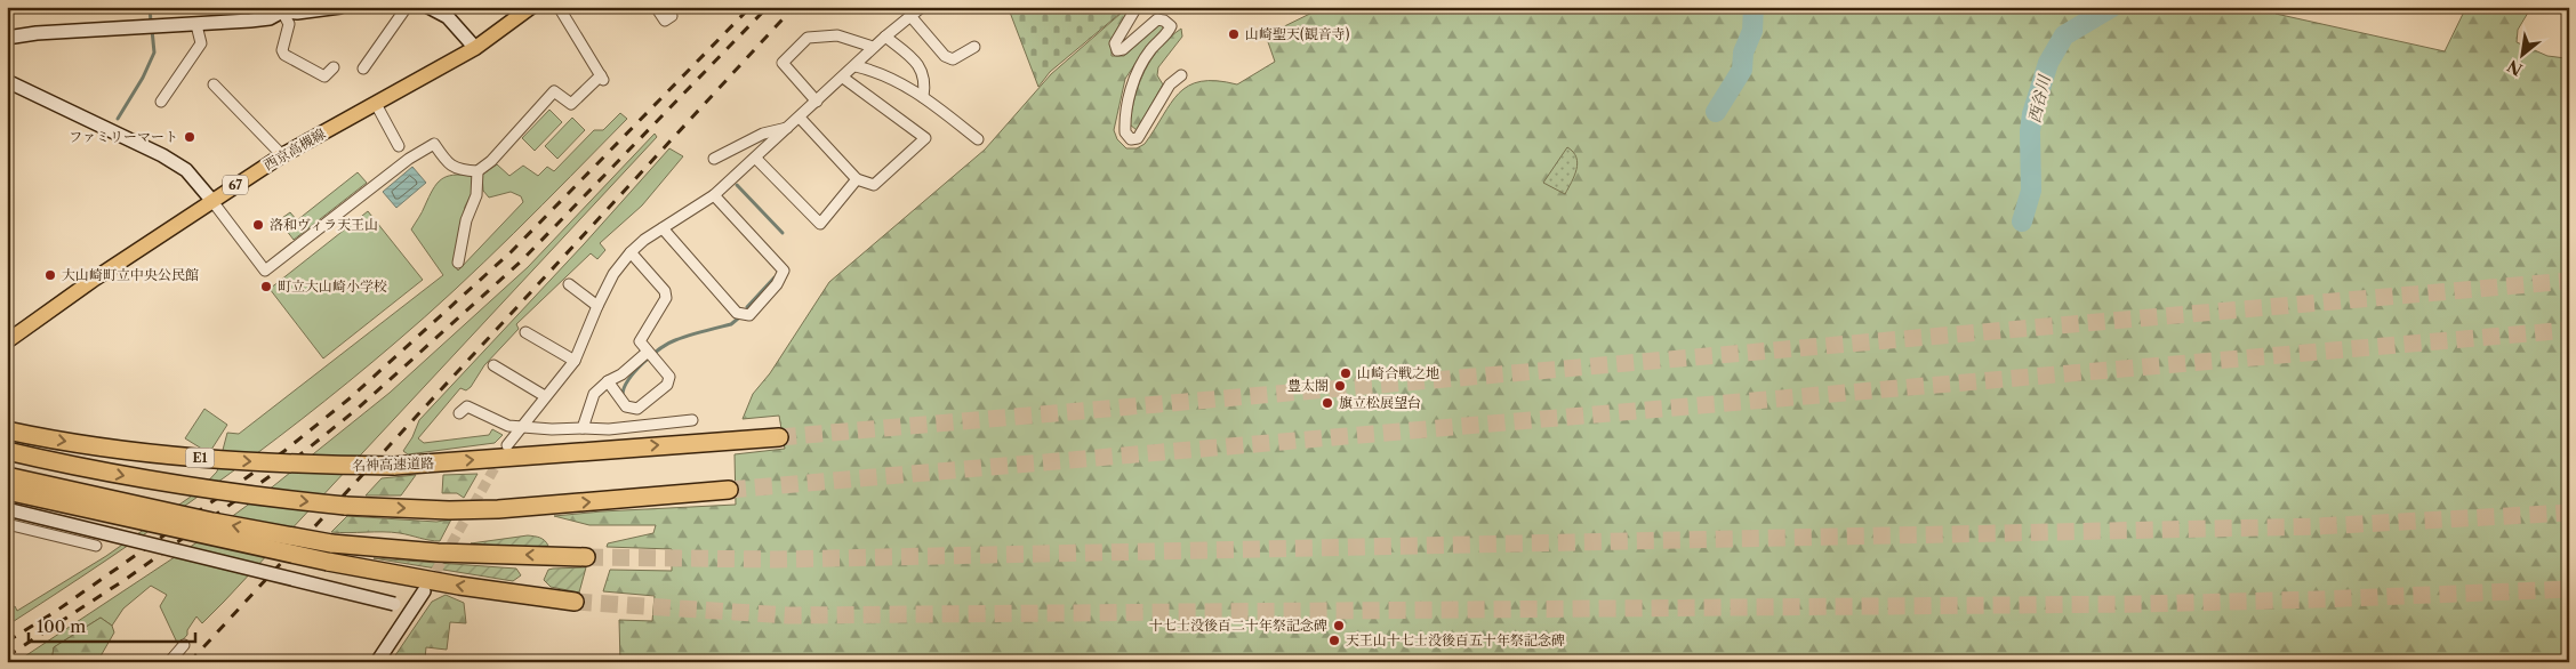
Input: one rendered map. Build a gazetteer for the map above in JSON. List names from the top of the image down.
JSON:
{
  "streets": {
    "highway": ["E1", "名神高速道路"],
    "main road": ["西京高槻線", "67"]
  },
  "water": ["西谷川"],
  "places": [
    "山崎聖天(観音寺)",
    "ファミリーマート",
    "洛和ヴィラ天王山",
    "大山崎町立中央公民館",
    "町立大山崎小学校",
    "山崎合戦之地",
    "豊太閤",
    "旗立松展望台",
    "十七士没後百二十年祭記念碑",
    "天王山十七士没後百五十年祭記念碑"
  ],
  "scale_bar": "100 m",
  "north": "bottom left"
}
